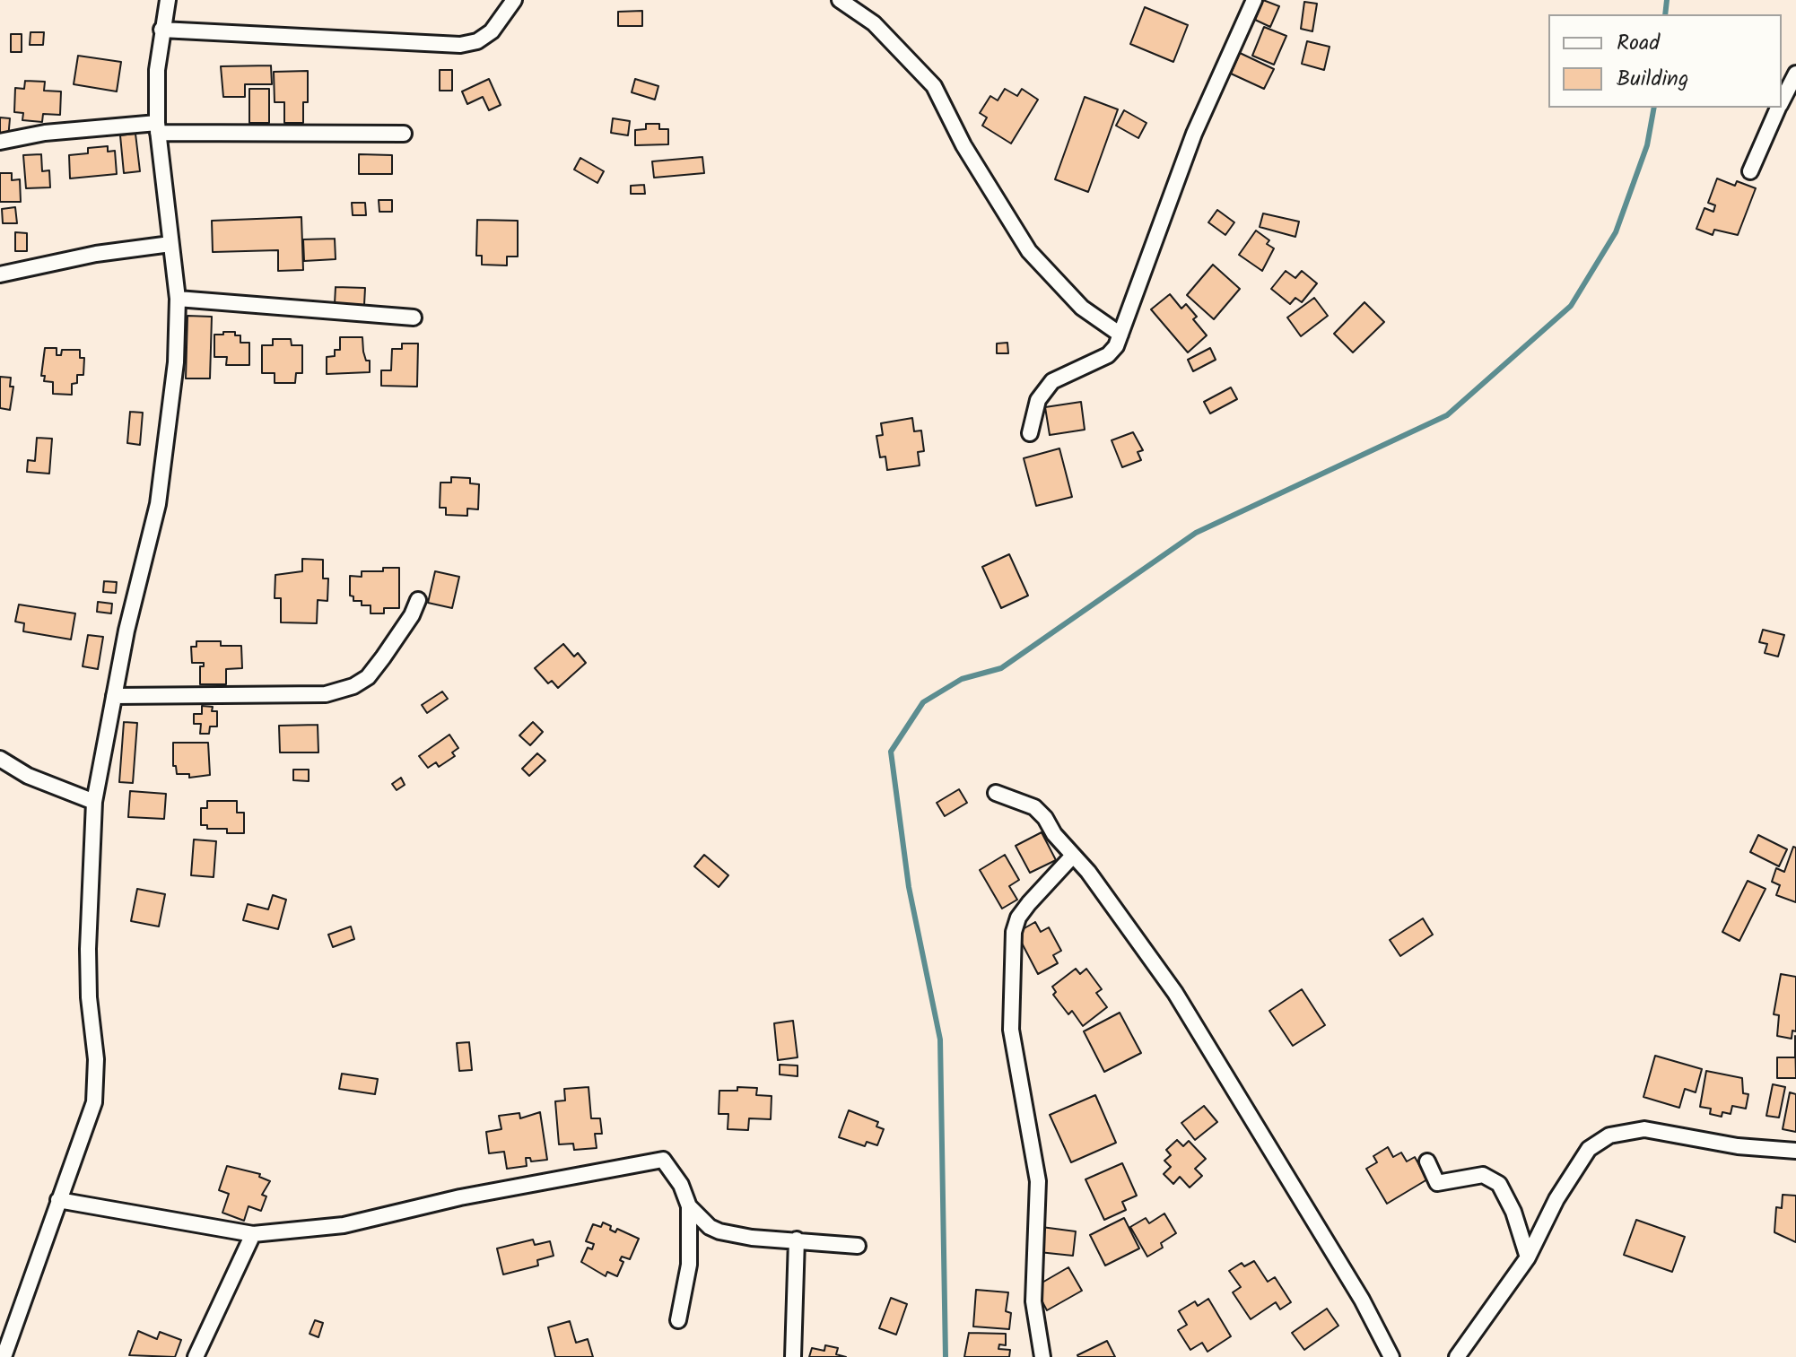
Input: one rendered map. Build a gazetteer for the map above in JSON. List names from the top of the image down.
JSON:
{
  "legend": ["Road", "Building"]
}
